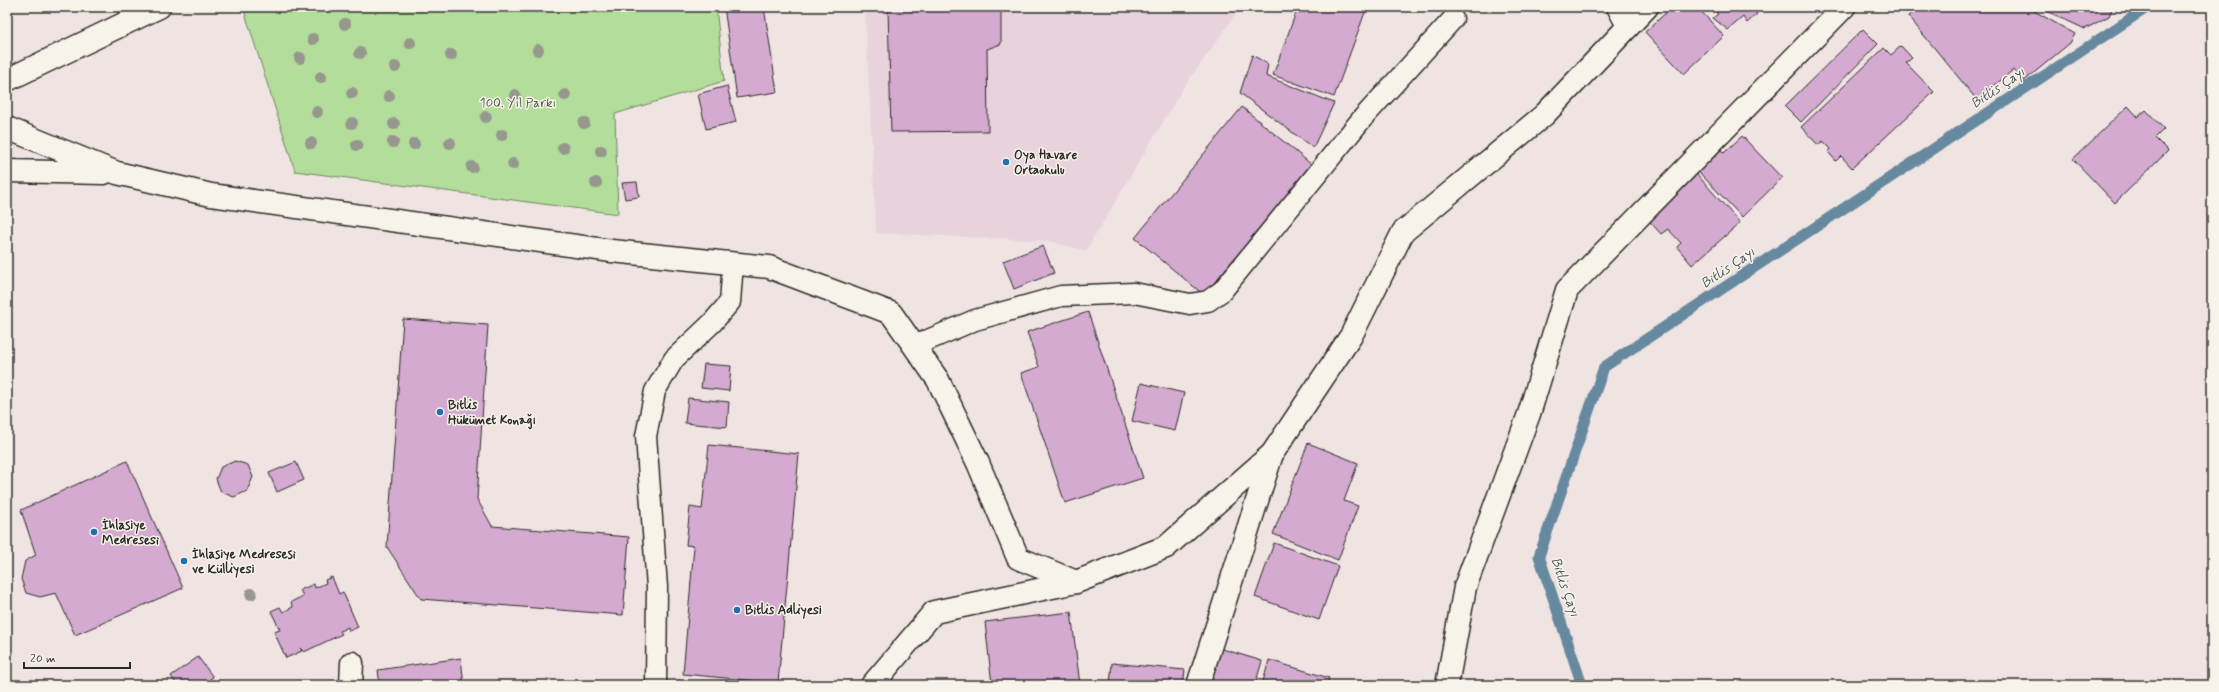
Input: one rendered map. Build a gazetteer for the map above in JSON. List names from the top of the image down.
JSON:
{
  "water": ["Bitlis Çayı"],
  "parks": ["100. Yıl Parkı"],
  "places": [
    "Oya Havare Ortaokulu",
    "Bitlis Hükümet Konağı",
    "İhlasiye Medresesi",
    "İhlasiye Medresesi ve Külliyesi",
    "Bitlis Adliyesi"
  ],
  "scale_bar": "20 m"
}
